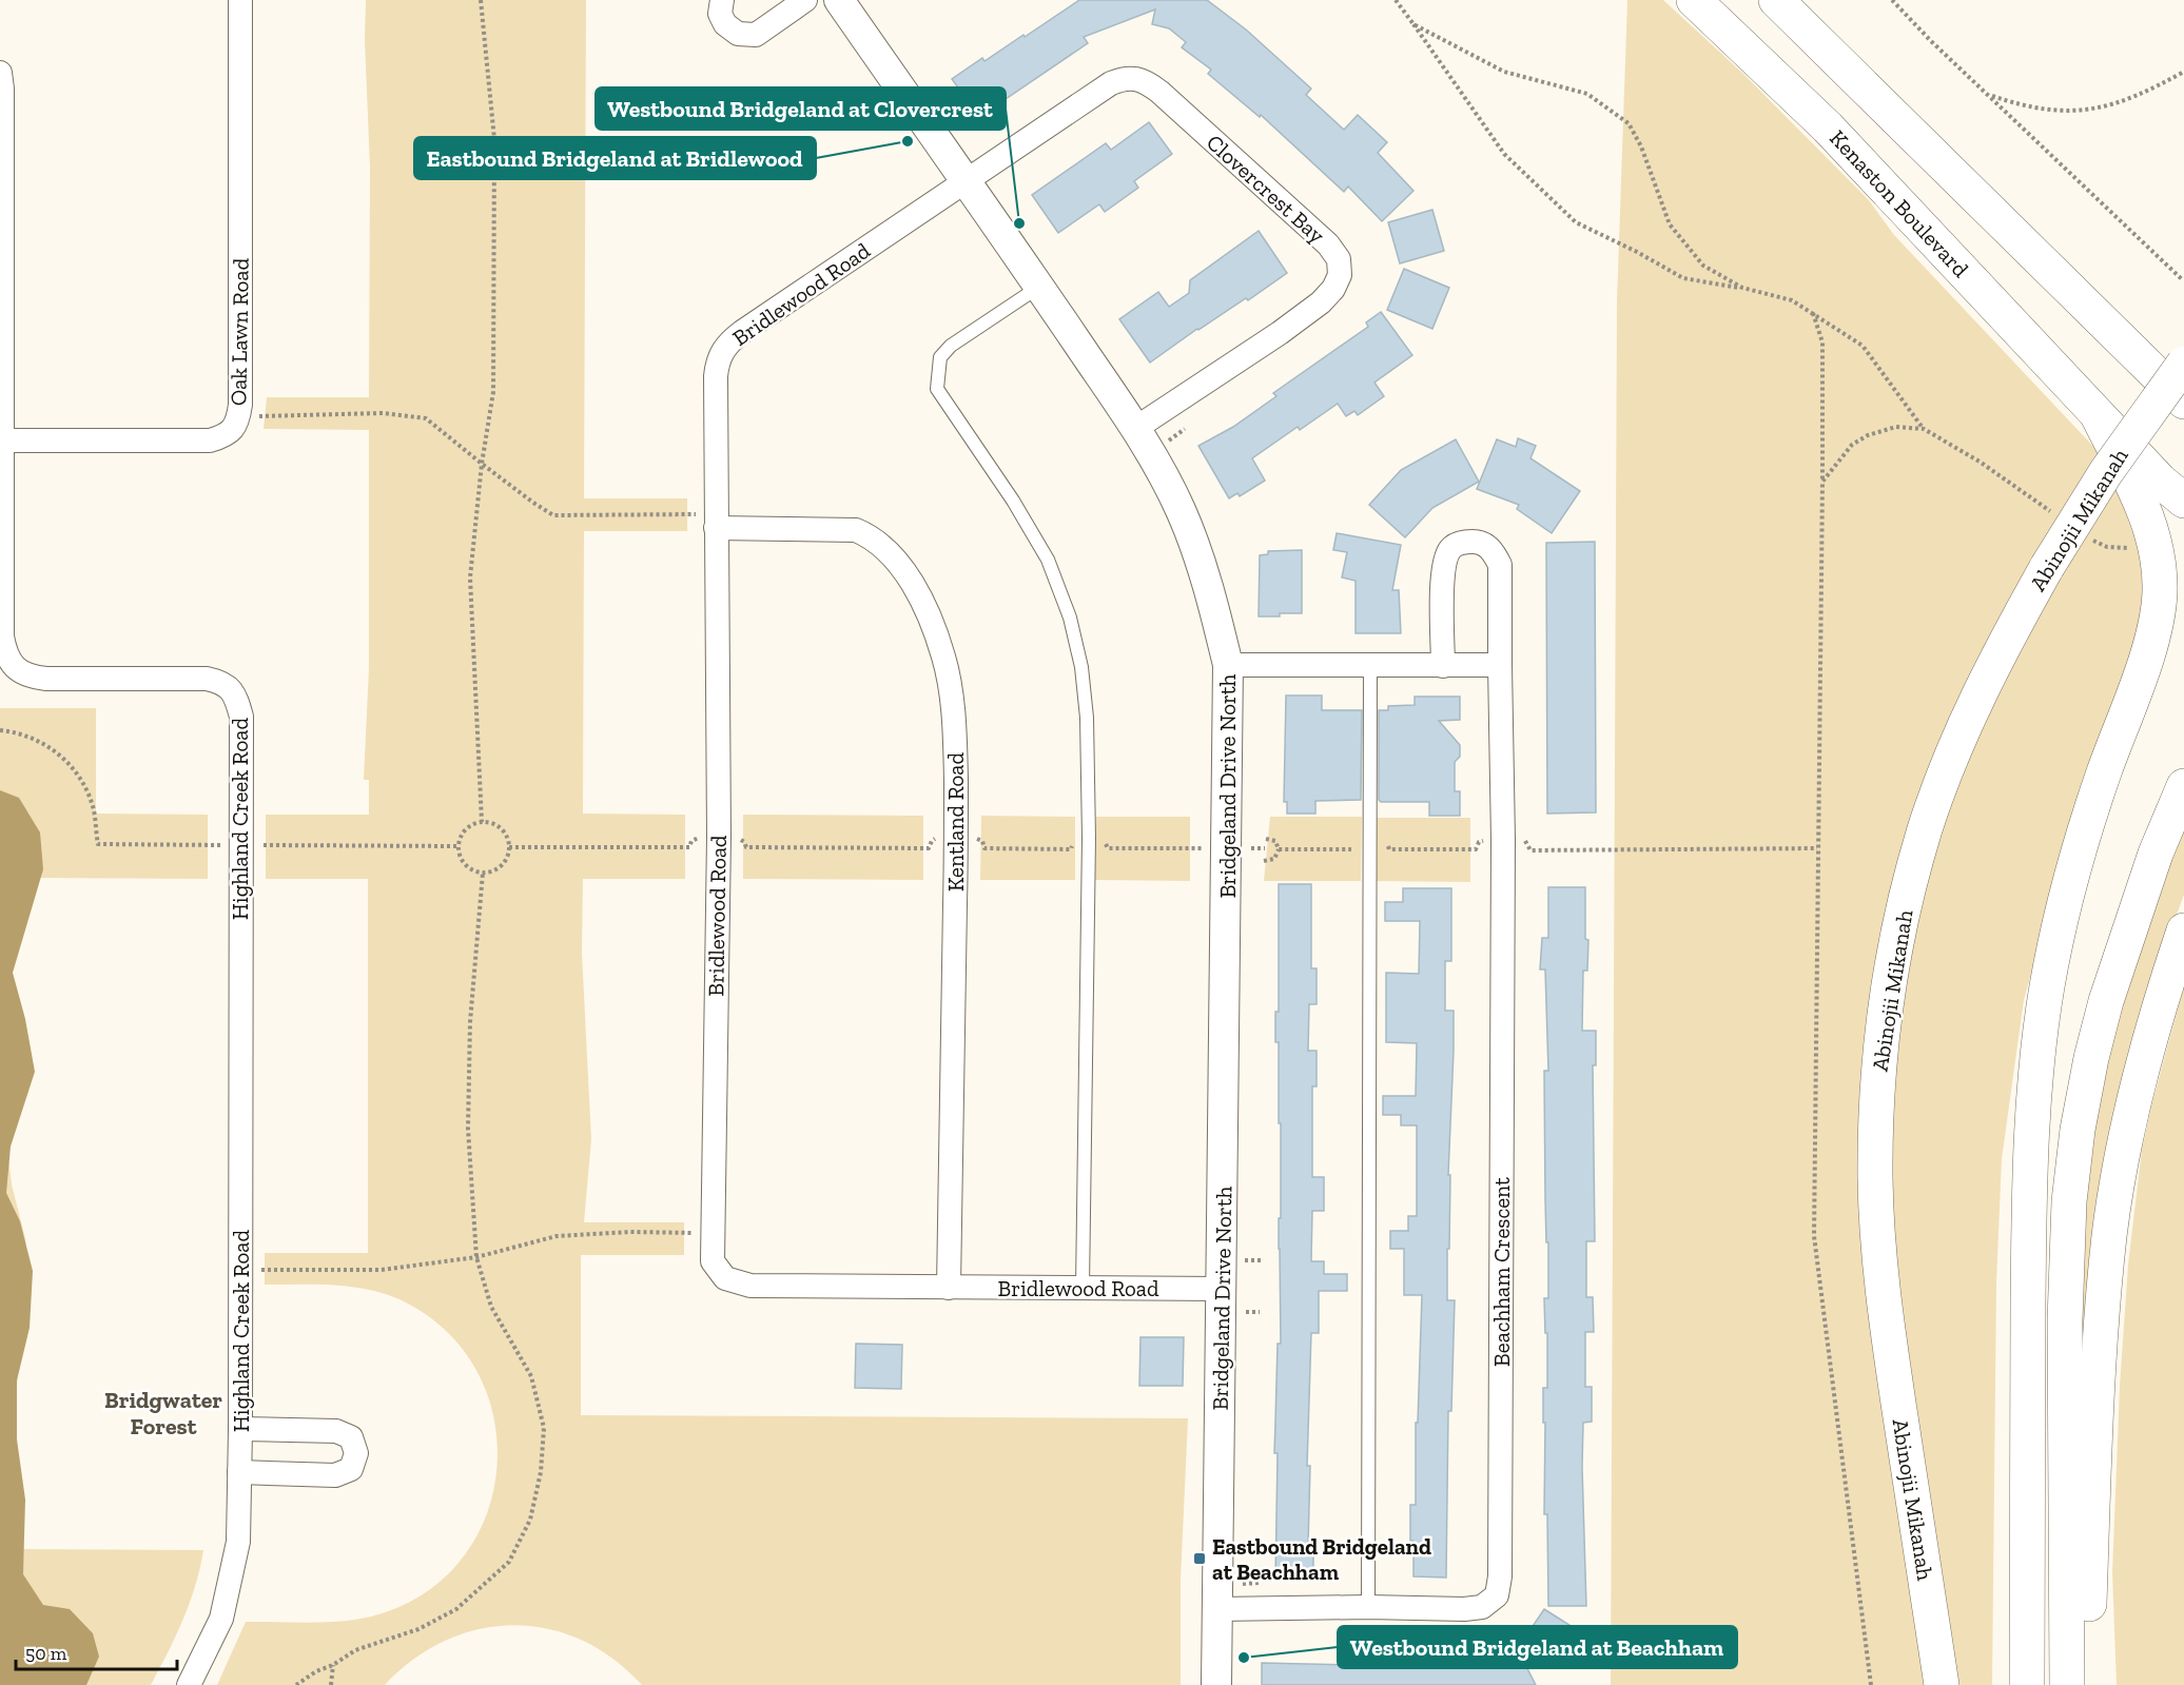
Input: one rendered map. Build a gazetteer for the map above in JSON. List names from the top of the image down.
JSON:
{
  "streets": {
    "main road": ["Kenaston Boulevard", "Abinojii Mikanah"],
    "street": [
      "Clovercrest Bay",
      "Bridlewood Road",
      "Oak Lawn Road",
      "Bridgeland Drive North",
      "Highland Creek Road",
      "Kentland Road",
      "Beachham Crescent"
    ]
  },
  "crossings": [
    ["Clovercrest Bay", "Bridlewood Road"],
    ["Clovercrest Bay", "Bridgeland Drive North"],
    ["Bridlewood Road", "Bridgeland Drive North"],
    ["Bridlewood Road", "Kentland Road"],
    ["Oak Lawn Road", "Highland Creek Road"],
    ["Bridgeland Drive North", "Beachham Crescent"]
  ],
  "districts": ["Bridgwater Forest"],
  "places": {
    "other": ["Eastbound Bridgeland at Bridlewood", "Westbound Bridgeland at Clovercrest", "Westbound Bridgeland at Beachham"],
    "transit": ["Eastbound Bridgeland at Beachham"]
  },
  "scale_bar": "50 m"
}
